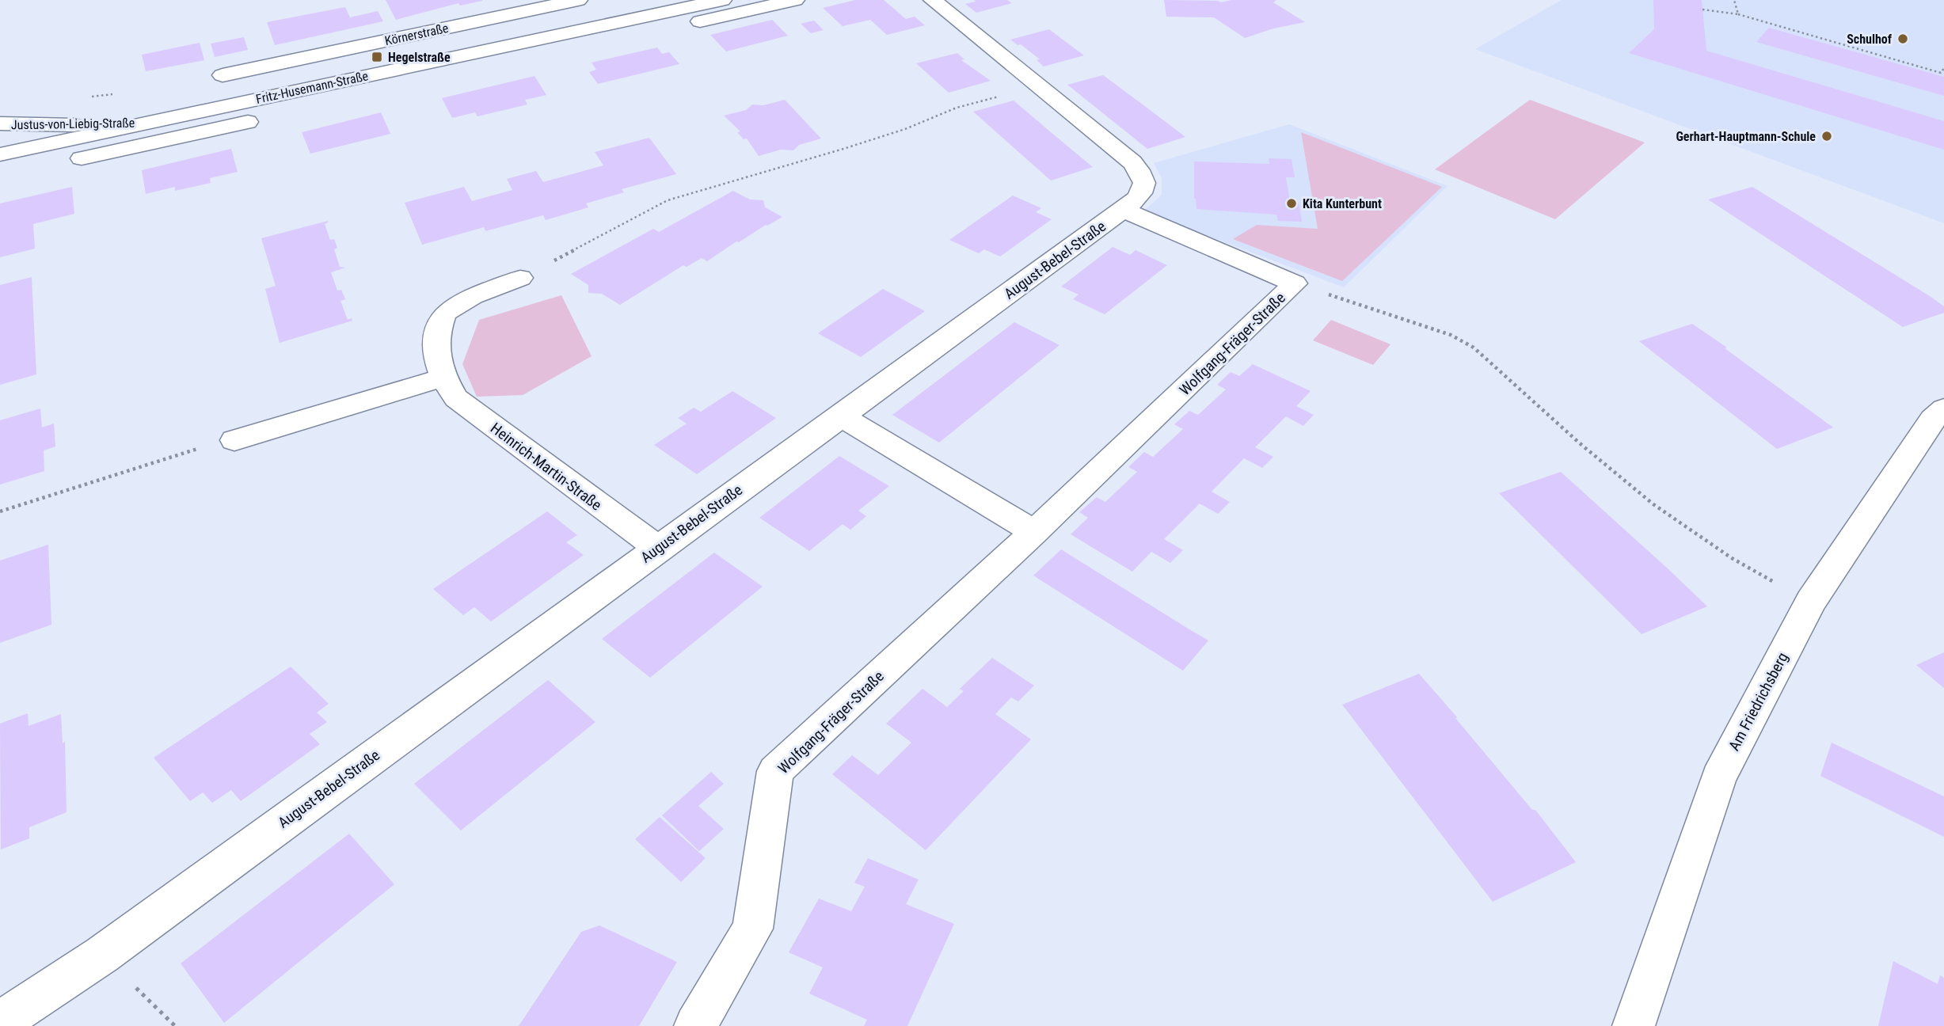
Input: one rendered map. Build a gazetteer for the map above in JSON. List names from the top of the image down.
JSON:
{
  "streets": {
    "street": [
      "Körnerstraße",
      "Fritz-Husemann-Straße",
      "Justus-von-Liebig-Straße",
      "August-Bebel-Straße",
      "Wolfgang-Fräger-Straße",
      "Heinrich-Martin-Straße",
      "Am Friedrichsberg"
    ]
  },
  "crossings": [
    ["Fritz-Husemann-Straße", "Justus-von-Liebig-Straße"],
    ["August-Bebel-Straße", "Wolfgang-Fräger-Straße"],
    ["August-Bebel-Straße", "Heinrich-Martin-Straße"]
  ],
  "places": {
    "other": ["Schulhof", "Gerhart-Hauptmann-Schule", "Kita Kunterbunt"],
    "transit": ["Hegelstraße"]
  }
}
